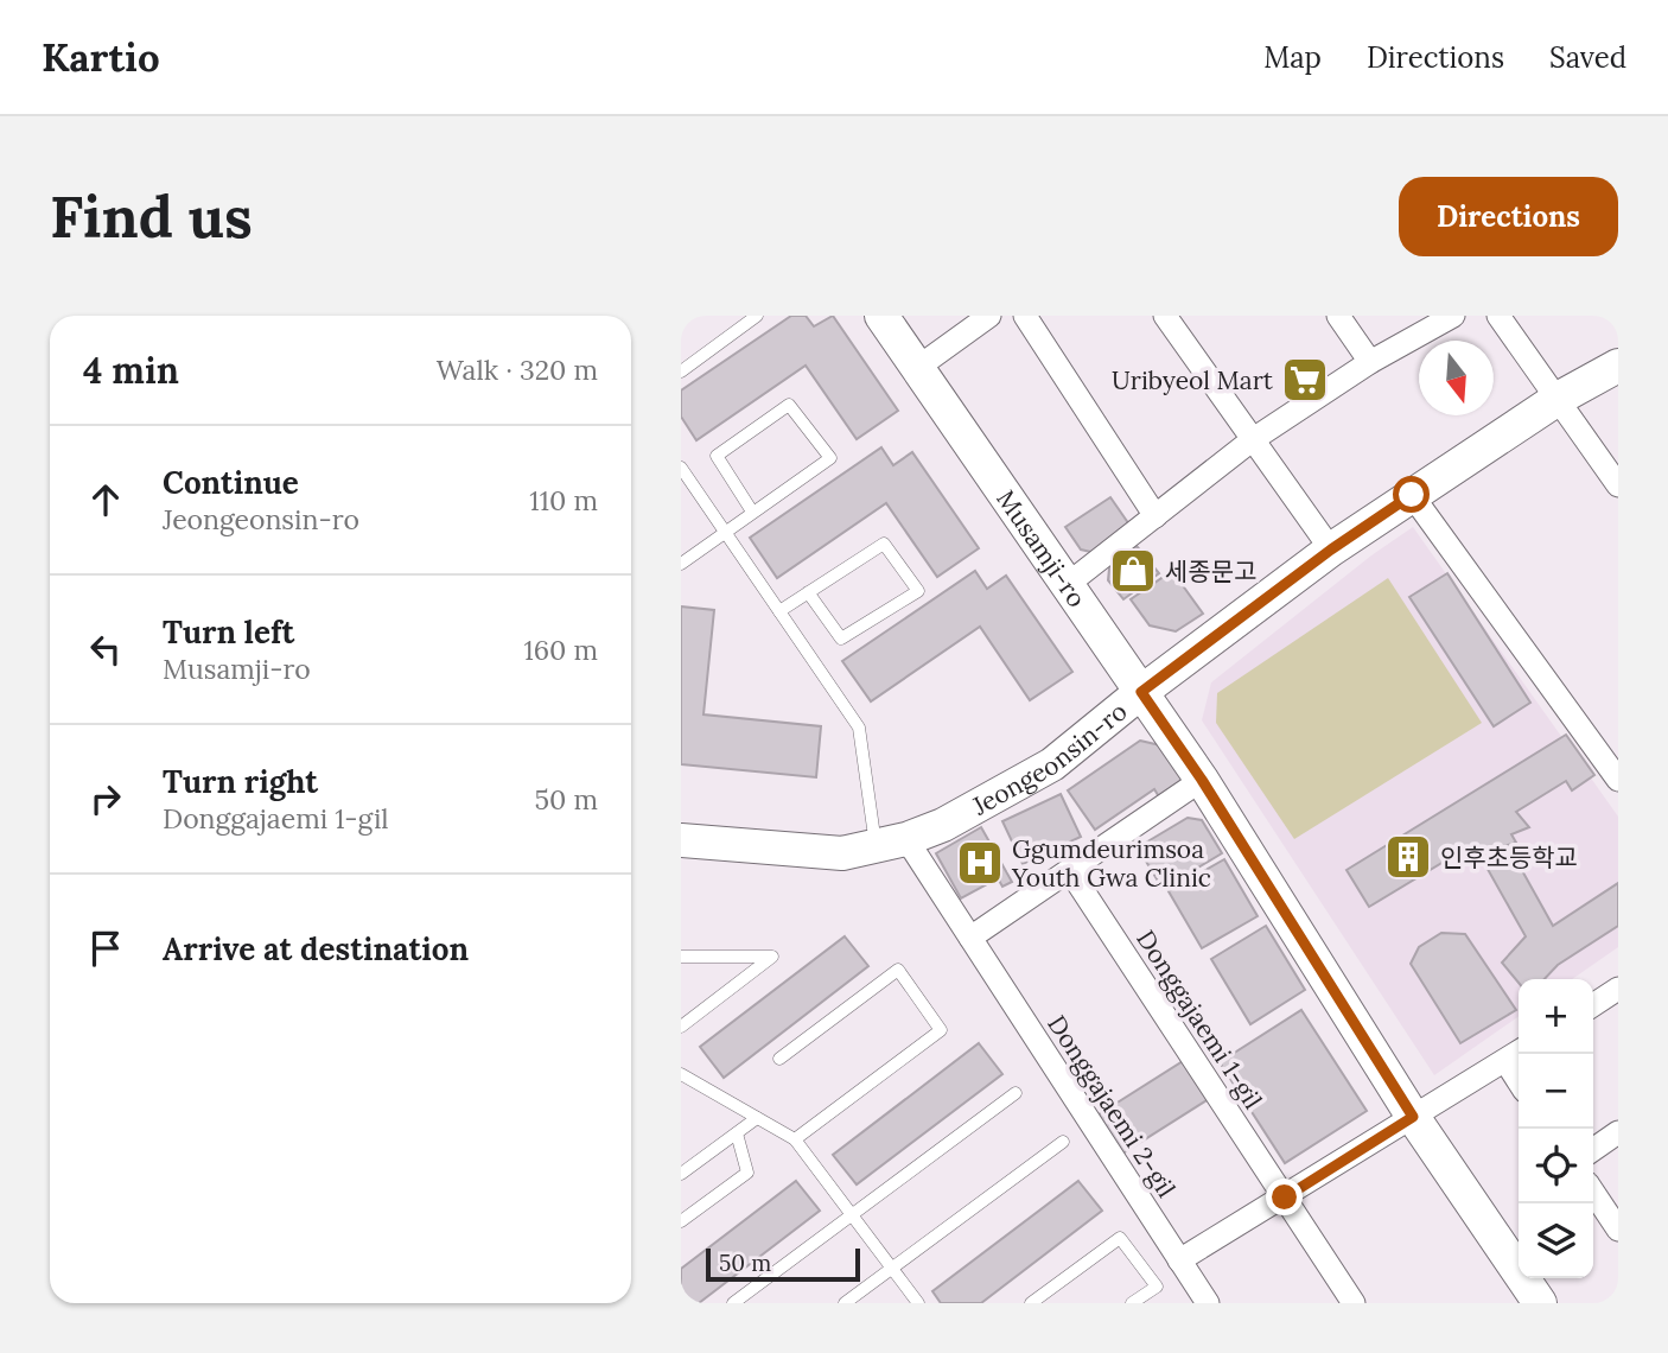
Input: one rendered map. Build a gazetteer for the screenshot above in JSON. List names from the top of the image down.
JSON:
{
  "streets": {
    "street": [
      "Musamji-ro",
      "Jeongeonsin-ro",
      "Donggajaemi 1-gil",
      "Donggajaemi 2-gil"
    ]
  },
  "crossings": [
    ["Musamji-ro", "Jeongeonsin-ro"],
    ["Jeongeonsin-ro", "Donggajaemi 2-gil"]
  ],
  "places": {
    "supermarket": ["Uribyeol Mart"],
    "shop": ["세종문고"],
    "building": ["인후초등학교"],
    "hospital": ["Ggumdeurimsoa Youth Gwa Clinic"]
  },
  "scale_bar": "50 m",
  "north": "bottom",
  "page": {
    "header": "Kartio",
    "nav": ["Map", "Directions", "Saved"],
    "buttons": "Directions",
    "title": "Find us",
    "heading": ["4 min", "Walk · 320 m"],
    "list": [
      ["Continue", "Jeongeonsin-ro", "110 m"],
      ["Turn left", "Musamji-ro", "160 m"],
      ["Turn right", "Donggajaemi 1-gil", "50 m"],
      "Arrive at destination"
    ],
    "map_buttons": ["+", "−"],
    "scale": "50 m"
  }
}
